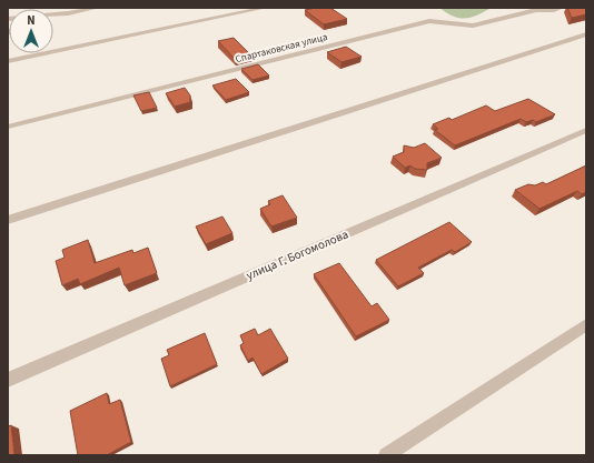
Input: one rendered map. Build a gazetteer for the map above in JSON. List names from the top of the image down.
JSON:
{
  "streets": {
    "street": ["Спартаковская улица", "улица Г. Богомолова"]
  },
  "north": "top"
}
